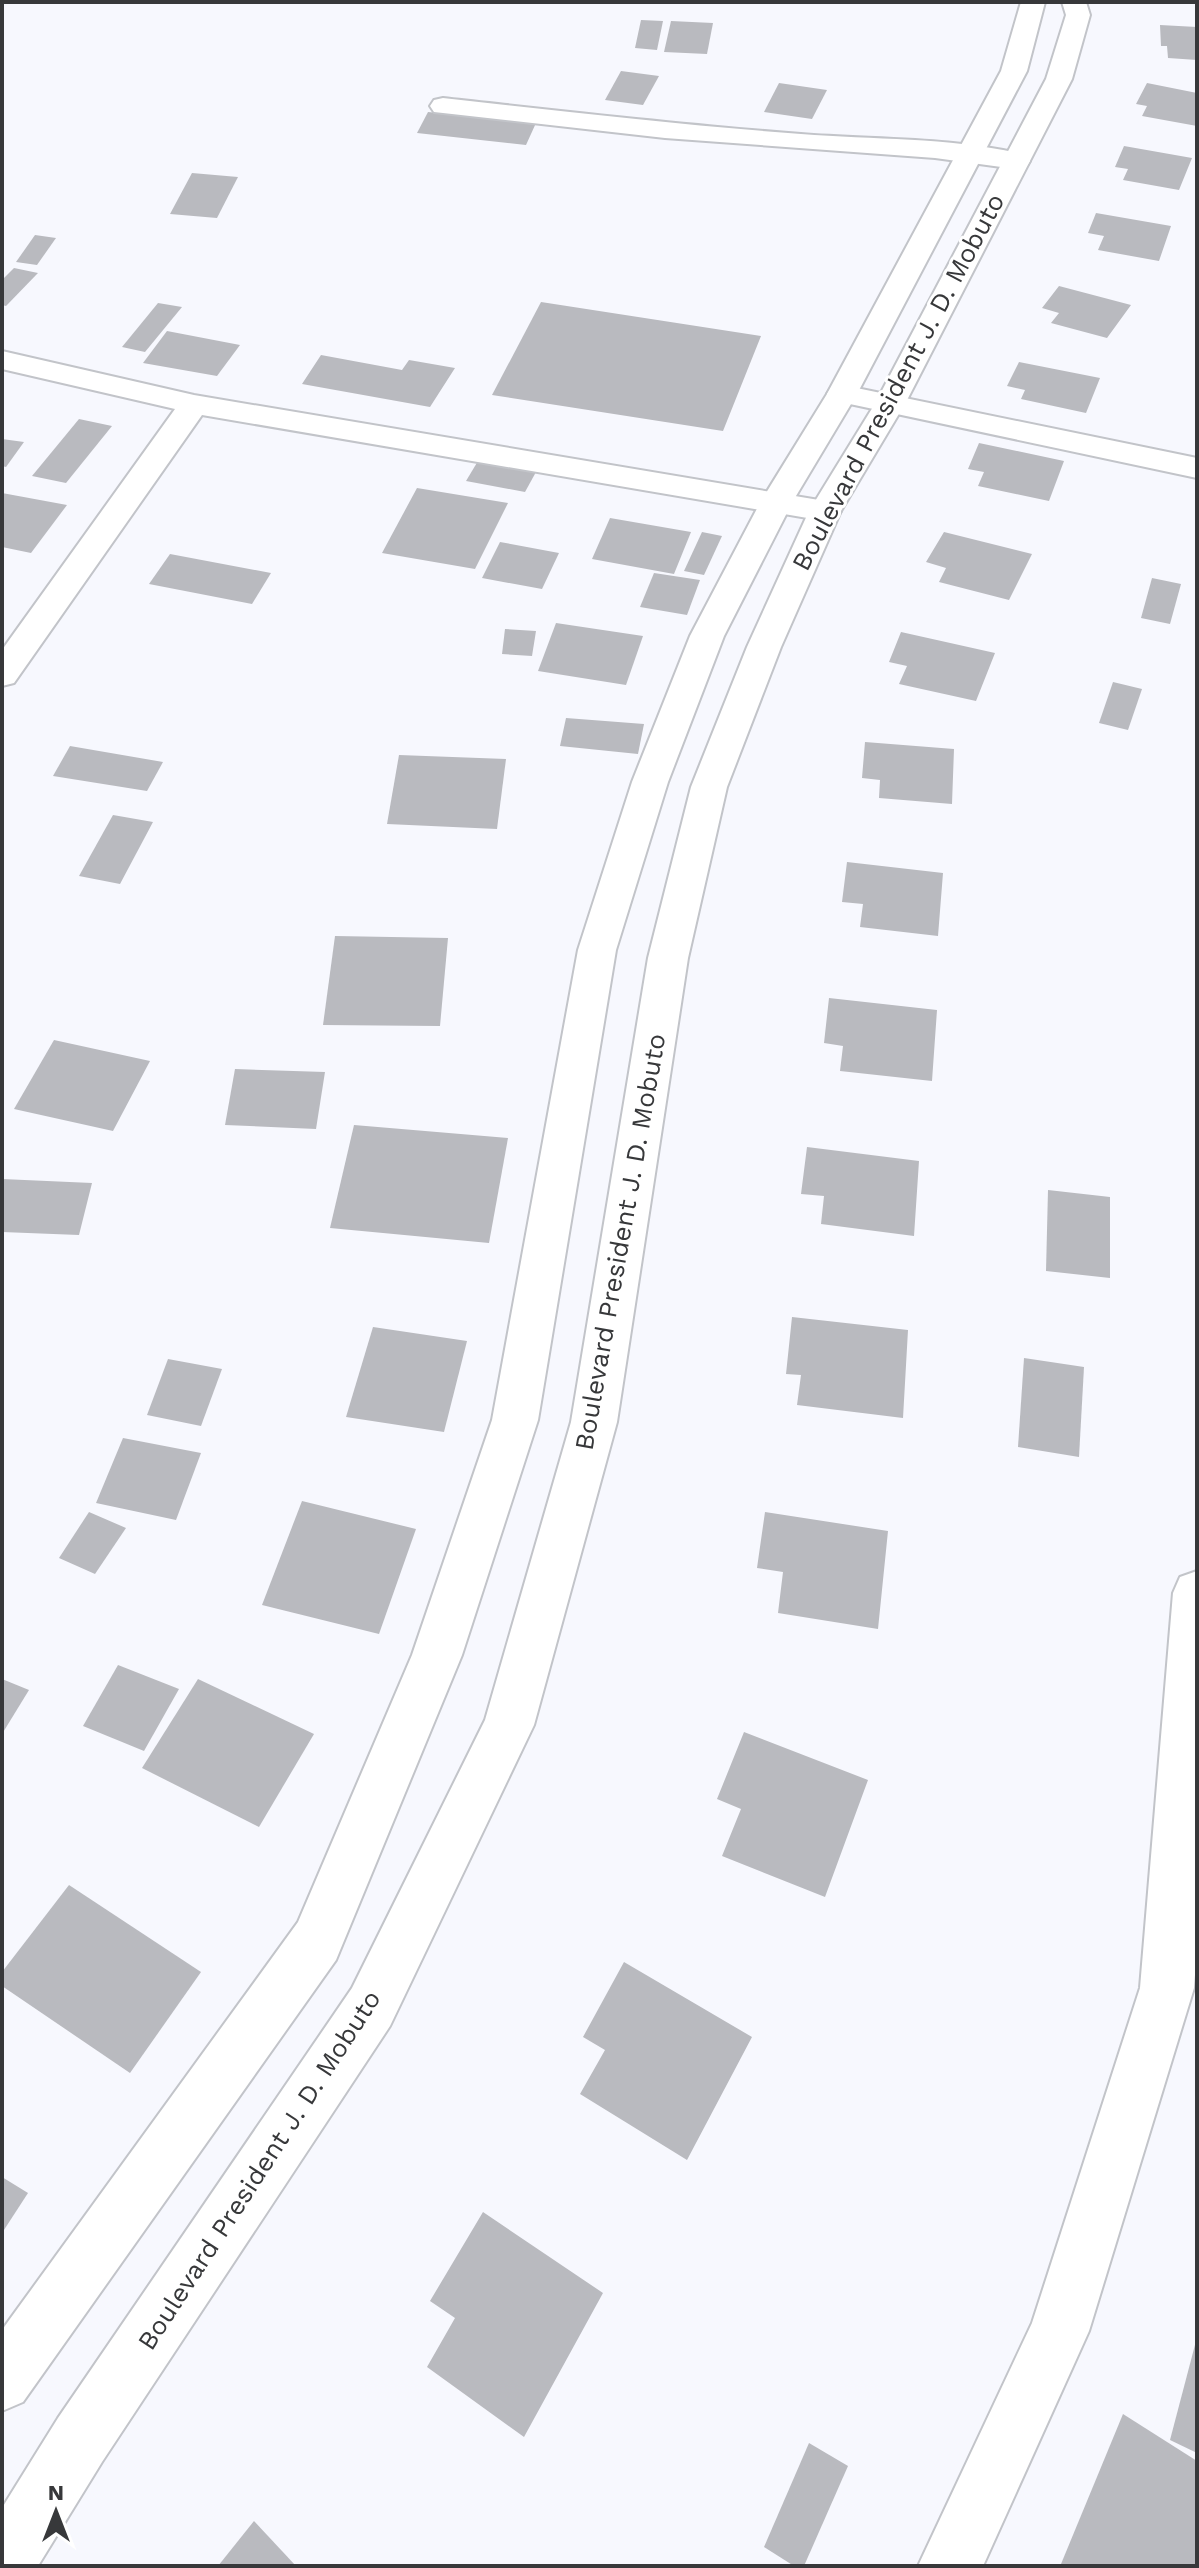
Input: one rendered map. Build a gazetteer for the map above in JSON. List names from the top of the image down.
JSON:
{
  "streets": {
    "street": ["Boulevard President J. D. Mobuto"]
  },
  "north": "top"
}
